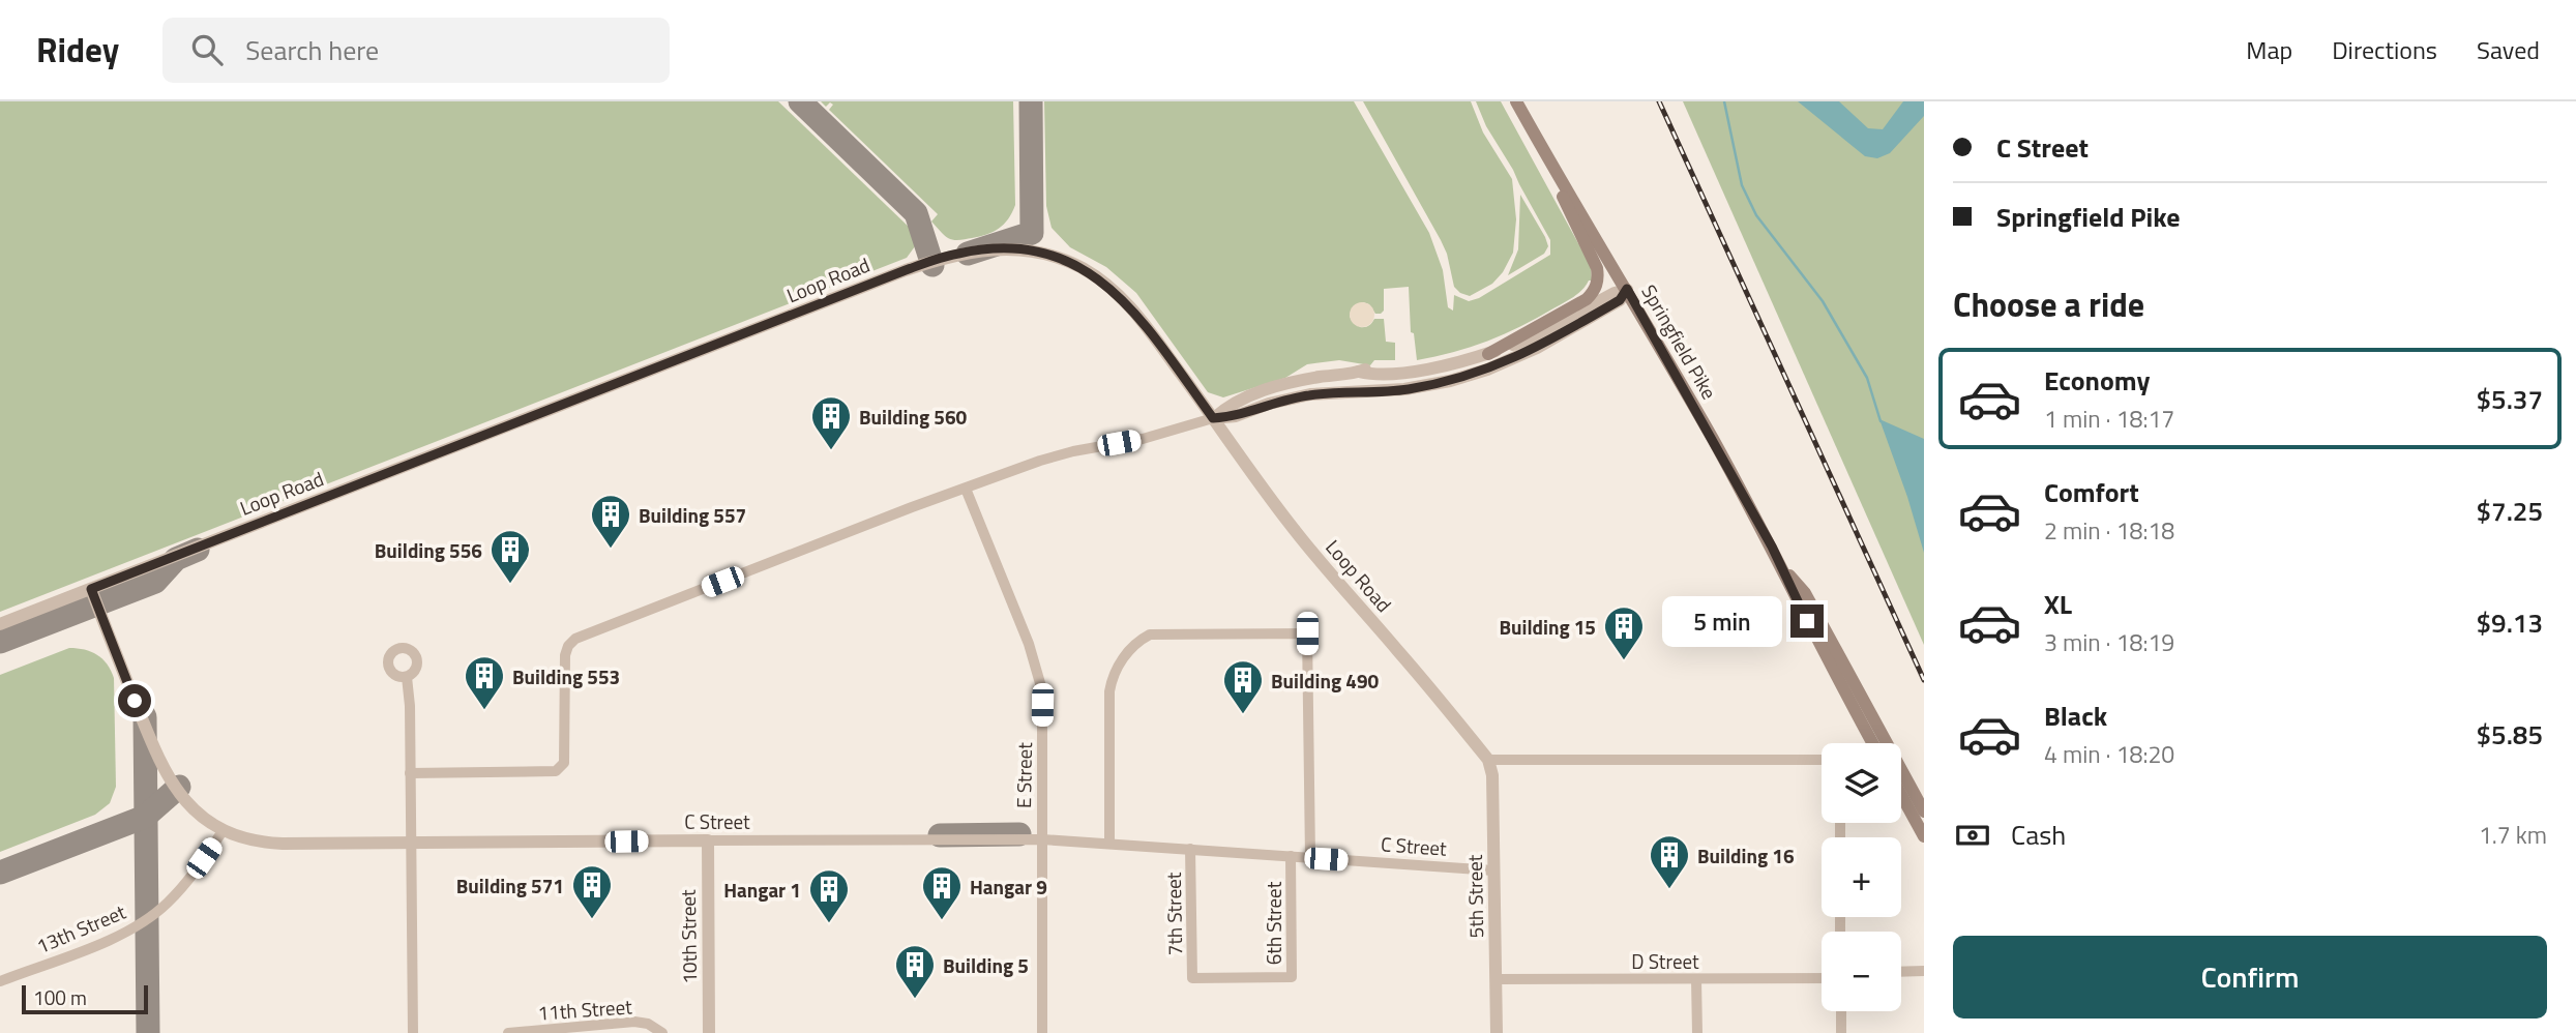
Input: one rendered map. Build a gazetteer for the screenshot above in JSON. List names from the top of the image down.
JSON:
{
  "streets": {
    "main road": ["Springfield Pike"],
    "street": [
      "Loop Road",
      "E Street",
      "C Street",
      "5th Street",
      "7th Street",
      "6th Street",
      "13th Street",
      "10th Street",
      "D Street",
      "11th Street"
    ]
  },
  "crossings": [
    ["Loop Road", "C Street"],
    ["Loop Road", "5th Street"],
    ["E Street", "C Street"],
    ["C Street", "5th Street"],
    ["C Street", "7th Street"],
    ["C Street", "6th Street"],
    ["C Street", "13th Street"],
    ["C Street", "10th Street"],
    ["5th Street", "D Street"],
    ["7th Street", "6th Street"]
  ],
  "places": {
    "building": [
      "Building 560",
      "Building 557",
      "Building 556",
      "Building 15",
      "Building 553",
      "Building 490",
      "Building 16",
      "Building 571",
      "Hangar 9",
      "Hangar 1",
      "Building 5"
    ]
  },
  "scale_bar": "100 m",
  "page": {
    "header": "Ridey",
    "search": "Search here",
    "nav": ["Map", "Directions", "Saved"],
    "banner": ["C Street", "Springfield Pike"],
    "heading": "Choose a ride",
    "list": [
      {
        "name": "Economy",
        "note": "1 min · 18:17",
        "value": "$5.37"
      },
      {
        "name": "Comfort",
        "note": "2 min · 18:18",
        "value": "$7.25"
      },
      {
        "name": "XL",
        "note": "3 min · 18:19",
        "value": "$9.13"
      },
      {
        "name": "Black",
        "note": "4 min · 18:20",
        "value": "$5.85"
      }
    ],
    "bubble": "5 min",
    "map_buttons": ["+", "−"],
    "pay": ["Cash", "1.7 km"],
    "buttons": "Confirm",
    "scale": "100 m"
  }
}
